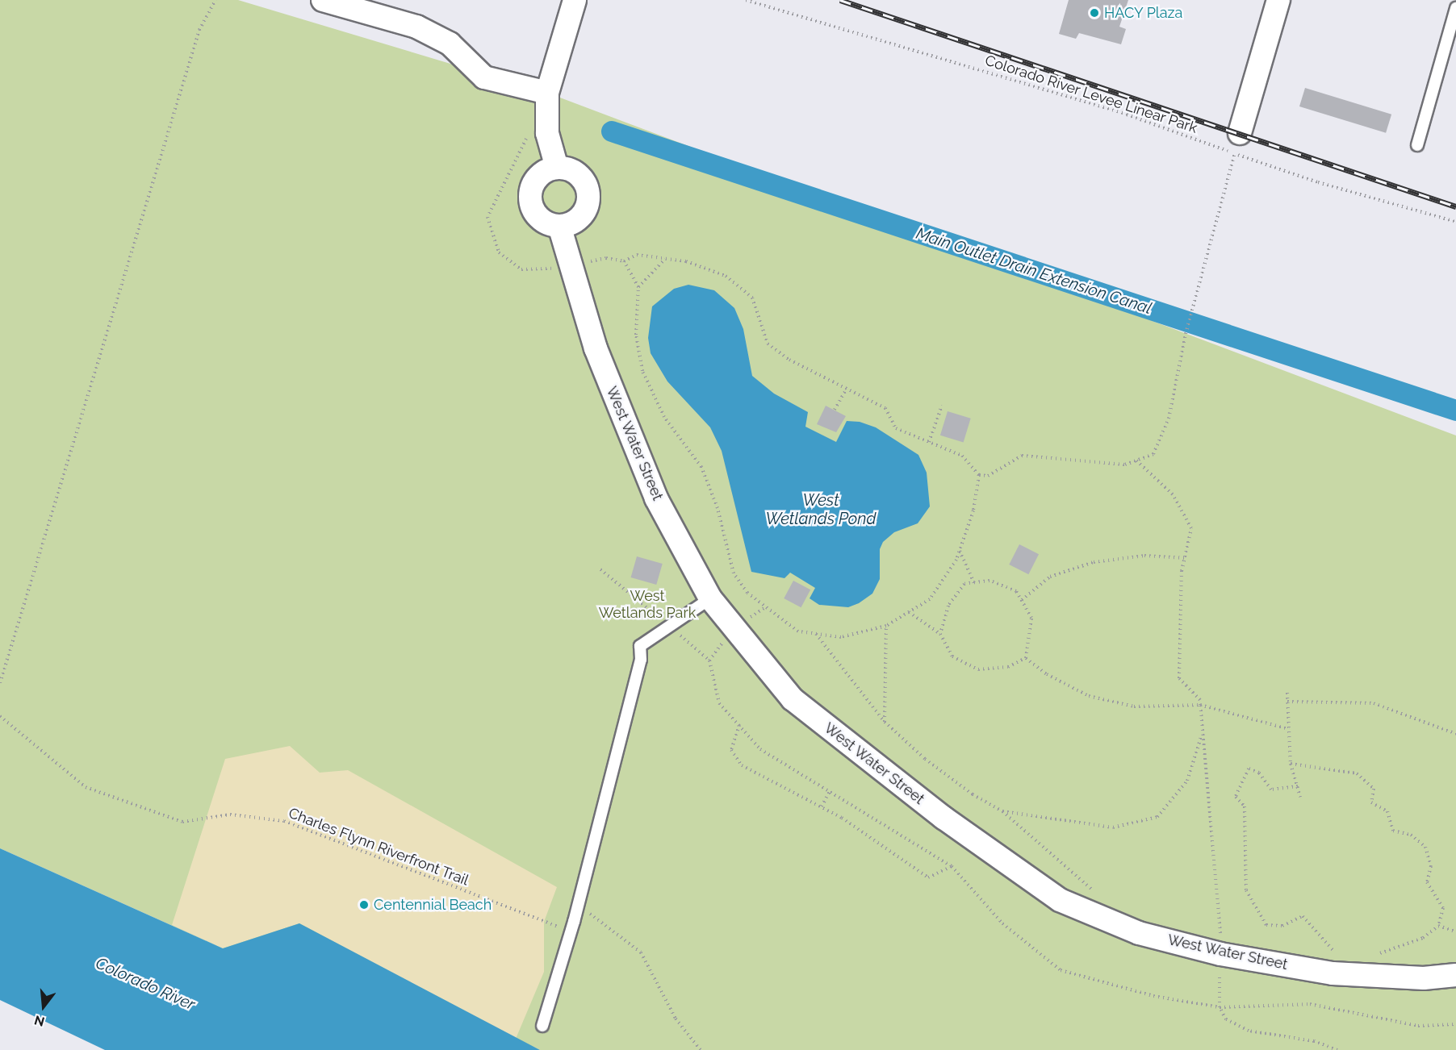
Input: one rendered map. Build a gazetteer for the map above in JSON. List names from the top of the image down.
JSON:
{
  "streets": {
    "street": ["West Water Street"],
    "path": ["Colorado River Levee Linear Park", "Charles Flynn Riverfront Trail"]
  },
  "water": ["Main Outlet Drain Extension Canal", "West Wetlands Pond", "Colorado River"],
  "parks": ["West Wetlands Park"],
  "places": ["HACY Plaza", "Centennial Beach"],
  "north": "bottom"
}
